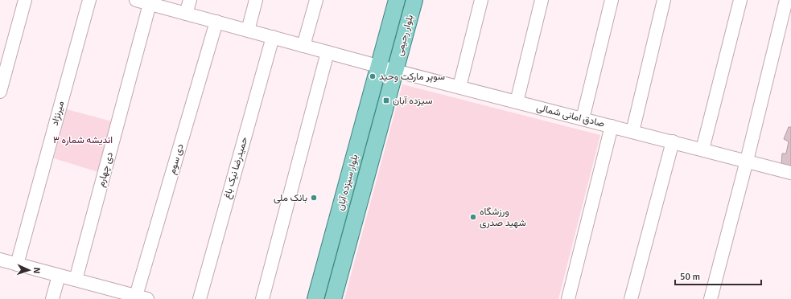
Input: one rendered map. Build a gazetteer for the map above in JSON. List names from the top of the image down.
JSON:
{
  "streets": {
    "main road": ["بلوار رحیمی", "بلوار سیزده آبان"],
    "street": [
      "میرنژاد",
      "صادق امانی شمالی",
      "دی سوم",
      "حمیدرضا نیک باغ",
      "دی چهارم"
    ]
  },
  "crossings": [
    ["بلوار رحیمی", "صادق امانی شمالی"],
    ["بلوار رحیمی", "بلوار سیزده آبان"],
    ["صادق امانی شمالی", "دی سوم"],
    ["صادق امانی شمالی", "حمیدرضا نیک باغ"],
    ["صادق امانی شمالی", "دی چهارم"],
    ["صادق امانی شمالی", "بلوار سیزده آبان"]
  ],
  "parks": ["اندیشه شماره ۳"],
  "places": {
    "other": ["سوپر مارکت وحید", "بانک ملی", "ورزشگاه شهید صدری"],
    "transit": ["سیزده آبان"]
  },
  "scale_bar": "50 m",
  "north": "right"
}
